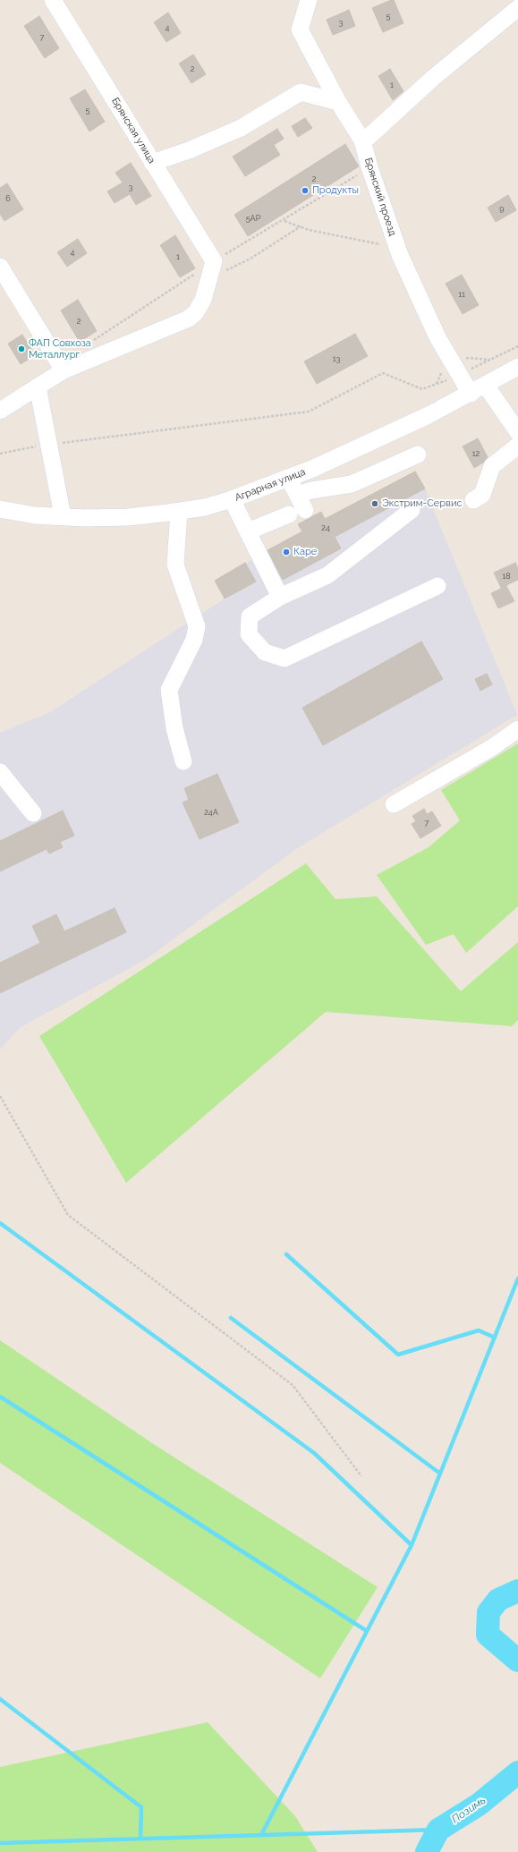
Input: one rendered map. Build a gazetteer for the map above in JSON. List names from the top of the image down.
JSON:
{
  "streets": {
    "street": ["Брянская улица", "Брянский проезд", "Аграрная улица"]
  },
  "crossings": [
    ["Брянский проезд", "Аграрная улица"]
  ],
  "water": ["Позимь"],
  "places": [
    "Продукты",
    "ФАП Совхоза Металлург",
    "Экстрим-Сервис",
    "Каре"
  ],
  "house_numbers": [
    "5",
    "3",
    "4",
    "7",
    "2",
    "1",
    "5",
    "2",
    "3",
    "6",
    "9",
    "5АР",
    "4",
    "1",
    "11",
    "2",
    "13",
    "12",
    "24",
    "18",
    "24А",
    "7"
  ]
}
